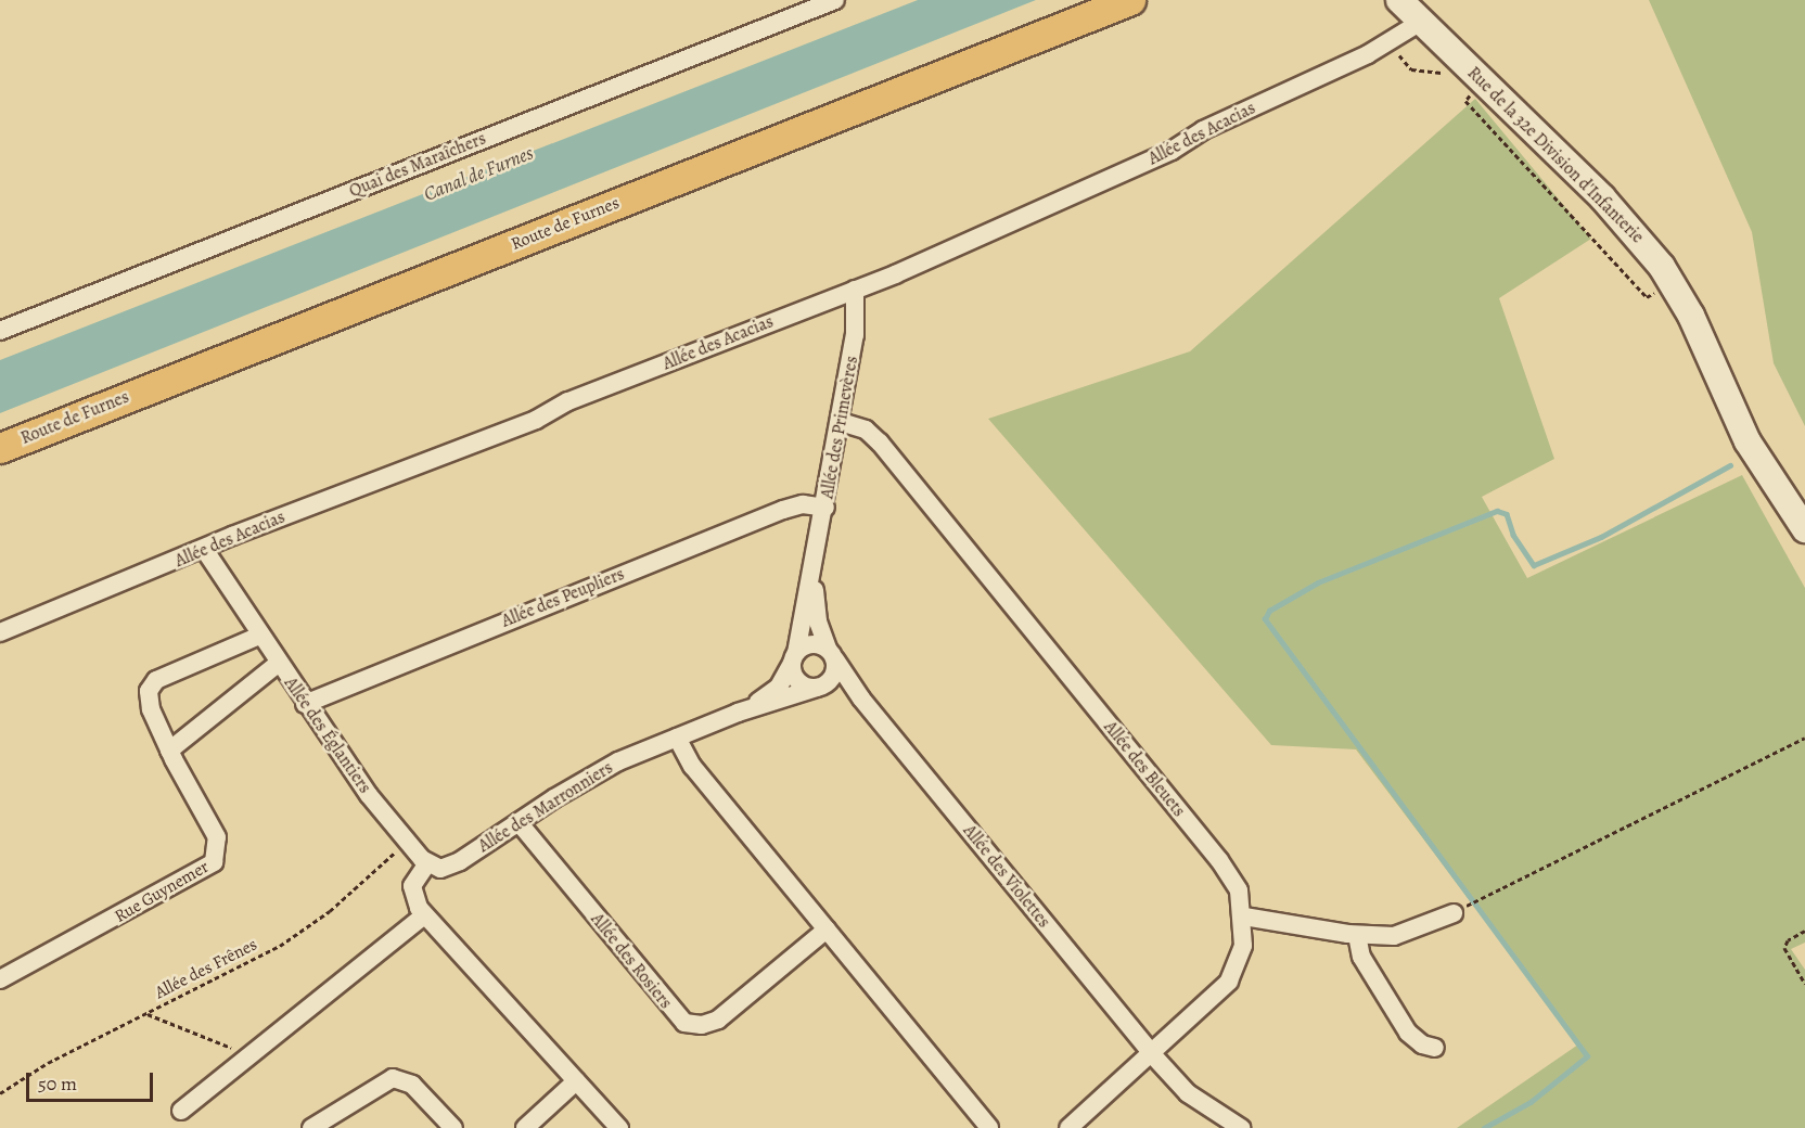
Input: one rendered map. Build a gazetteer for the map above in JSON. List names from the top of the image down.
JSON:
{
  "streets": {
    "main road": ["Rue de la 32e Division d'Infanterie", "Route de Furnes"],
    "street": [
      "Allée des Acacias",
      "Quai des Maraîchers",
      "Allée des Primevères",
      "Allée des Peupliers",
      "Allée des Églantiers",
      "Allée des Bleuets",
      "Allée des Marronniers",
      "Allée des Violettes",
      "Rue Guynemer",
      "Allée des Rosiers"
    ],
    "path": ["Allée des Frênes"]
  },
  "crossings": [
    ["Allée des Acacias", "Rue de la 32e Division d'Infanterie"],
    ["Allée des Acacias", "Allée des Primevères"],
    ["Allée des Acacias", "Allée des Églantiers"],
    ["Allée des Primevères", "Allée des Peupliers"],
    ["Allée des Primevères", "Allée des Bleuets"],
    ["Allée des Primevères", "Allée des Marronniers"],
    ["Allée des Primevères", "Allée des Violettes"],
    ["Allée des Peupliers", "Allée des Églantiers"],
    ["Allée des Églantiers", "Allée des Marronniers"],
    ["Allée des Églantiers", "Allée des Frênes"],
    ["Allée des Bleuets", "Allée des Violettes"],
    ["Allée des Marronniers", "Allée des Violettes"],
    ["Allée des Marronniers", "Allée des Rosiers"]
  ],
  "water": ["Canal de Furnes"],
  "scale_bar": "50 m"
}
